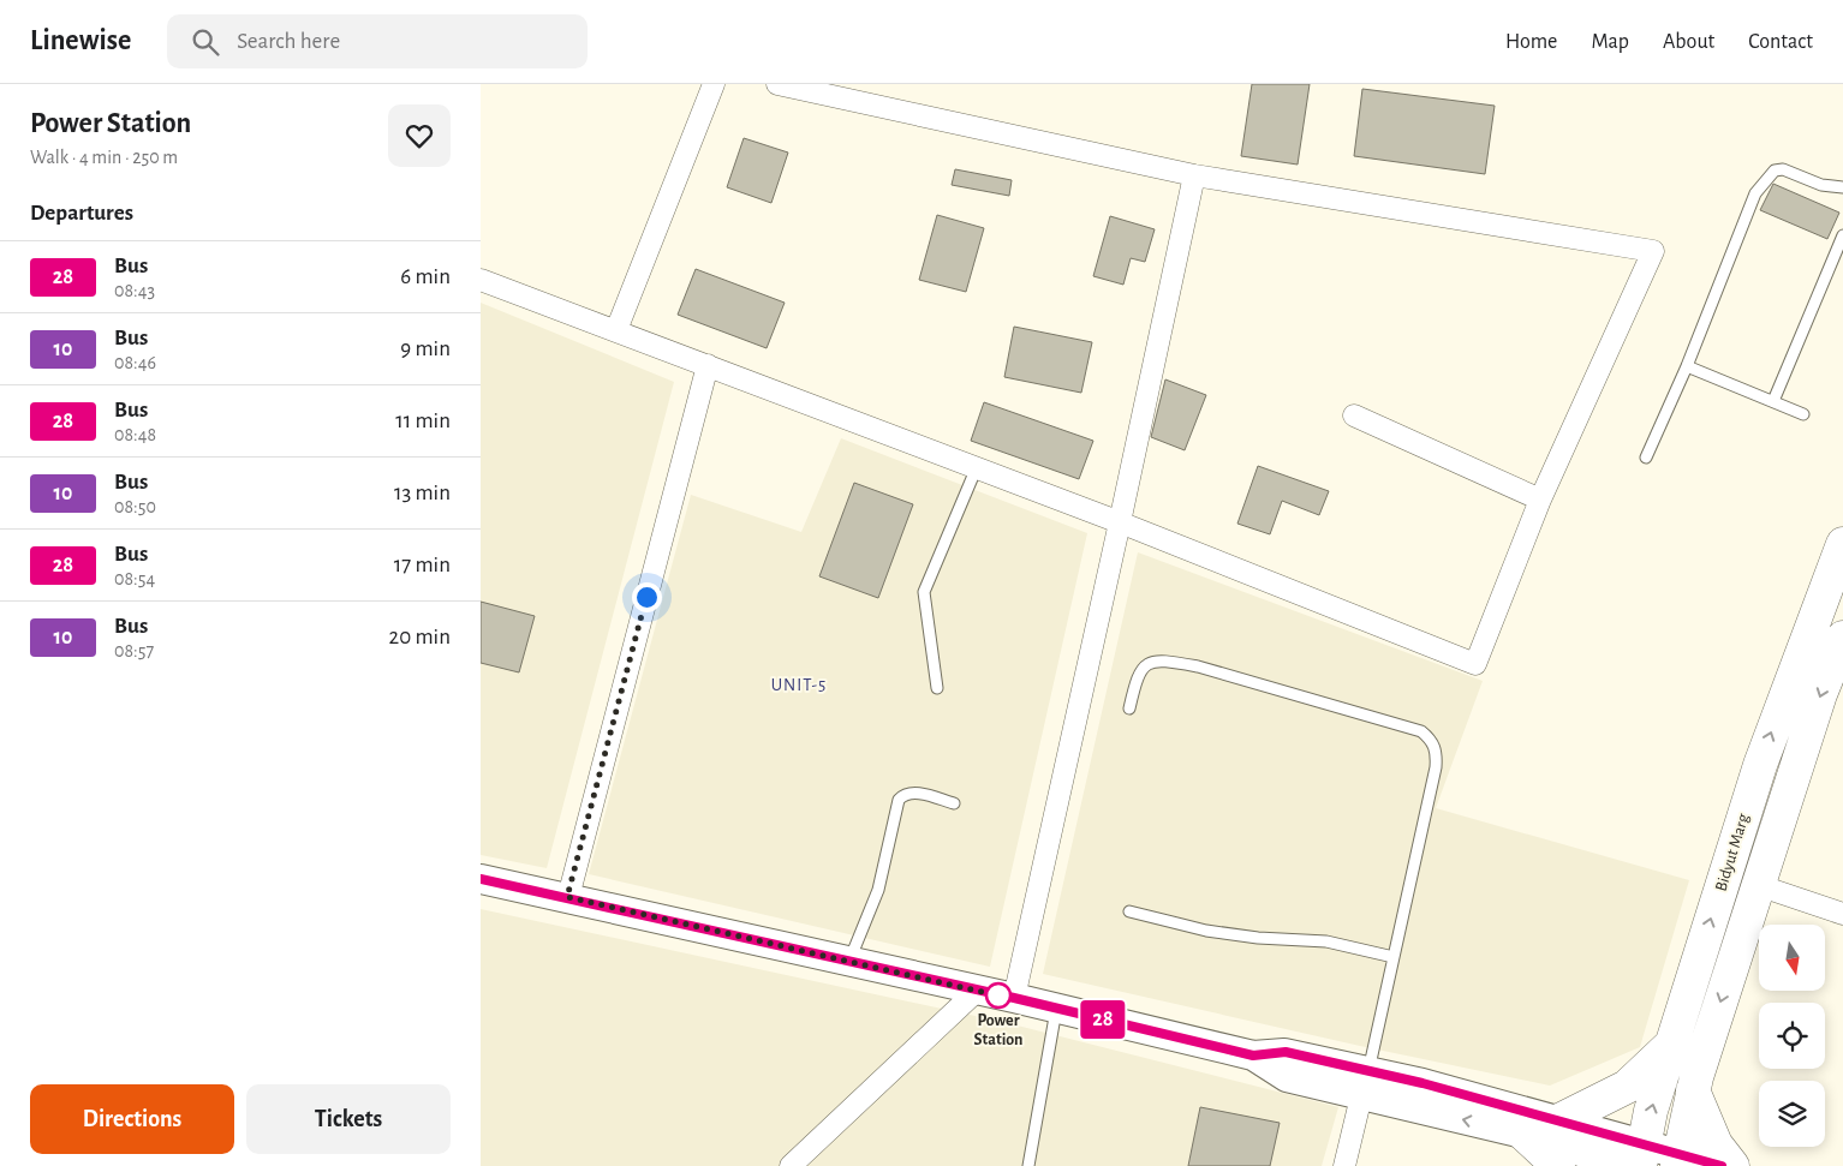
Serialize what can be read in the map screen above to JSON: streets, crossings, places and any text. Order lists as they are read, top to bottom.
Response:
{
  "streets": {
    "main road": ["Bidyut Marg"]
  },
  "districts": ["UNIT-5"],
  "places": ["Power Station"],
  "lines": ["bus line 28"],
  "north": "bottom",
  "page": {
    "header": "Linewise",
    "search": "Search here",
    "nav": [
      "Home",
      "Map",
      "About",
      "Contact"
    ],
    "heading": [
      ["Power Station", "Walk · 4 min · 250 m"],
      "Departures"
    ],
    "on_map": "28",
    "list": [
      {
        "mark": "28",
        "name": "Bus",
        "note": "08:43",
        "value": "6 min"
      },
      {
        "mark": "10",
        "name": "Bus",
        "note": "08:46",
        "value": "9 min"
      },
      {
        "mark": "28",
        "name": "Bus",
        "note": "08:48",
        "value": "11 min"
      },
      {
        "mark": "10",
        "name": "Bus",
        "note": "08:50",
        "value": "13 min"
      },
      {
        "mark": "28",
        "name": "Bus",
        "note": "08:54",
        "value": "17 min"
      },
      {
        "mark": "10",
        "name": "Bus",
        "note": "08:57",
        "value": "20 min"
      }
    ],
    "buttons": ["Directions", "Tickets"]
  }
}
